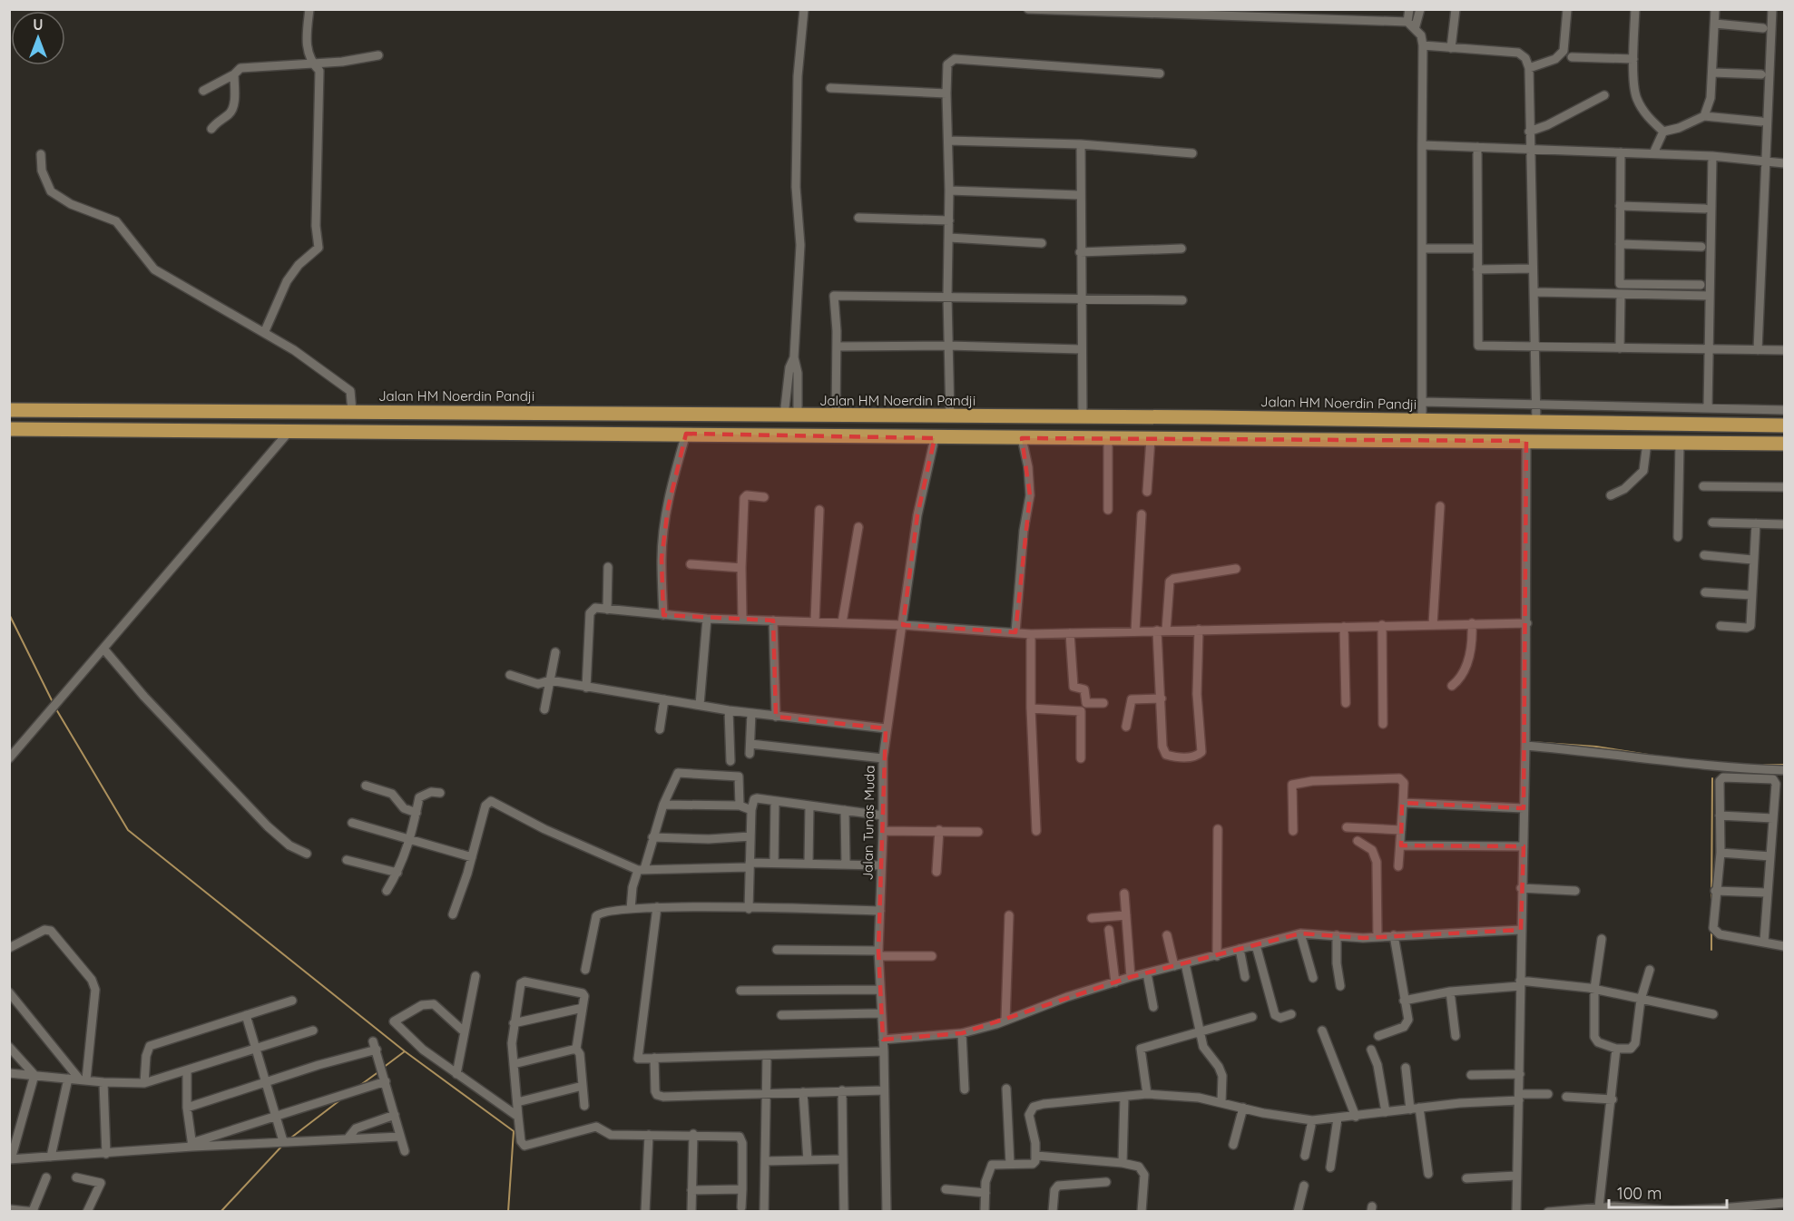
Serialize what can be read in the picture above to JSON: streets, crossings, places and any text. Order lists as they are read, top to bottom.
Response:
{
  "streets": {
    "main road": ["Jalan HM Noerdin Pandji"],
    "street": ["Jalan Tunas Muda"]
  },
  "scale_bar": "100 m",
  "north": "top"
}
